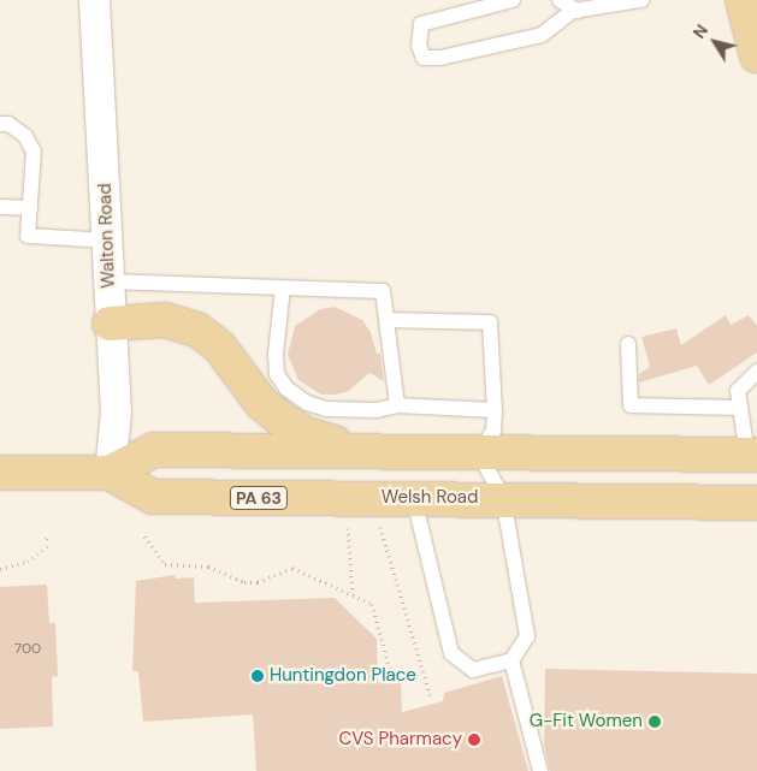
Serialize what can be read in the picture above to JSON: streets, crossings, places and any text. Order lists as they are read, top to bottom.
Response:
{
  "streets": {
    "main road": ["PA 63", "Welsh Road"],
    "street": ["Walton Road"]
  },
  "crossings": [
    ["Walton Road", "Welsh Road"]
  ],
  "places": ["Huntingdon Place", "G-Fit Women", "CVS Pharmacy"],
  "house_numbers": ["700"],
  "north": "top left"
}
